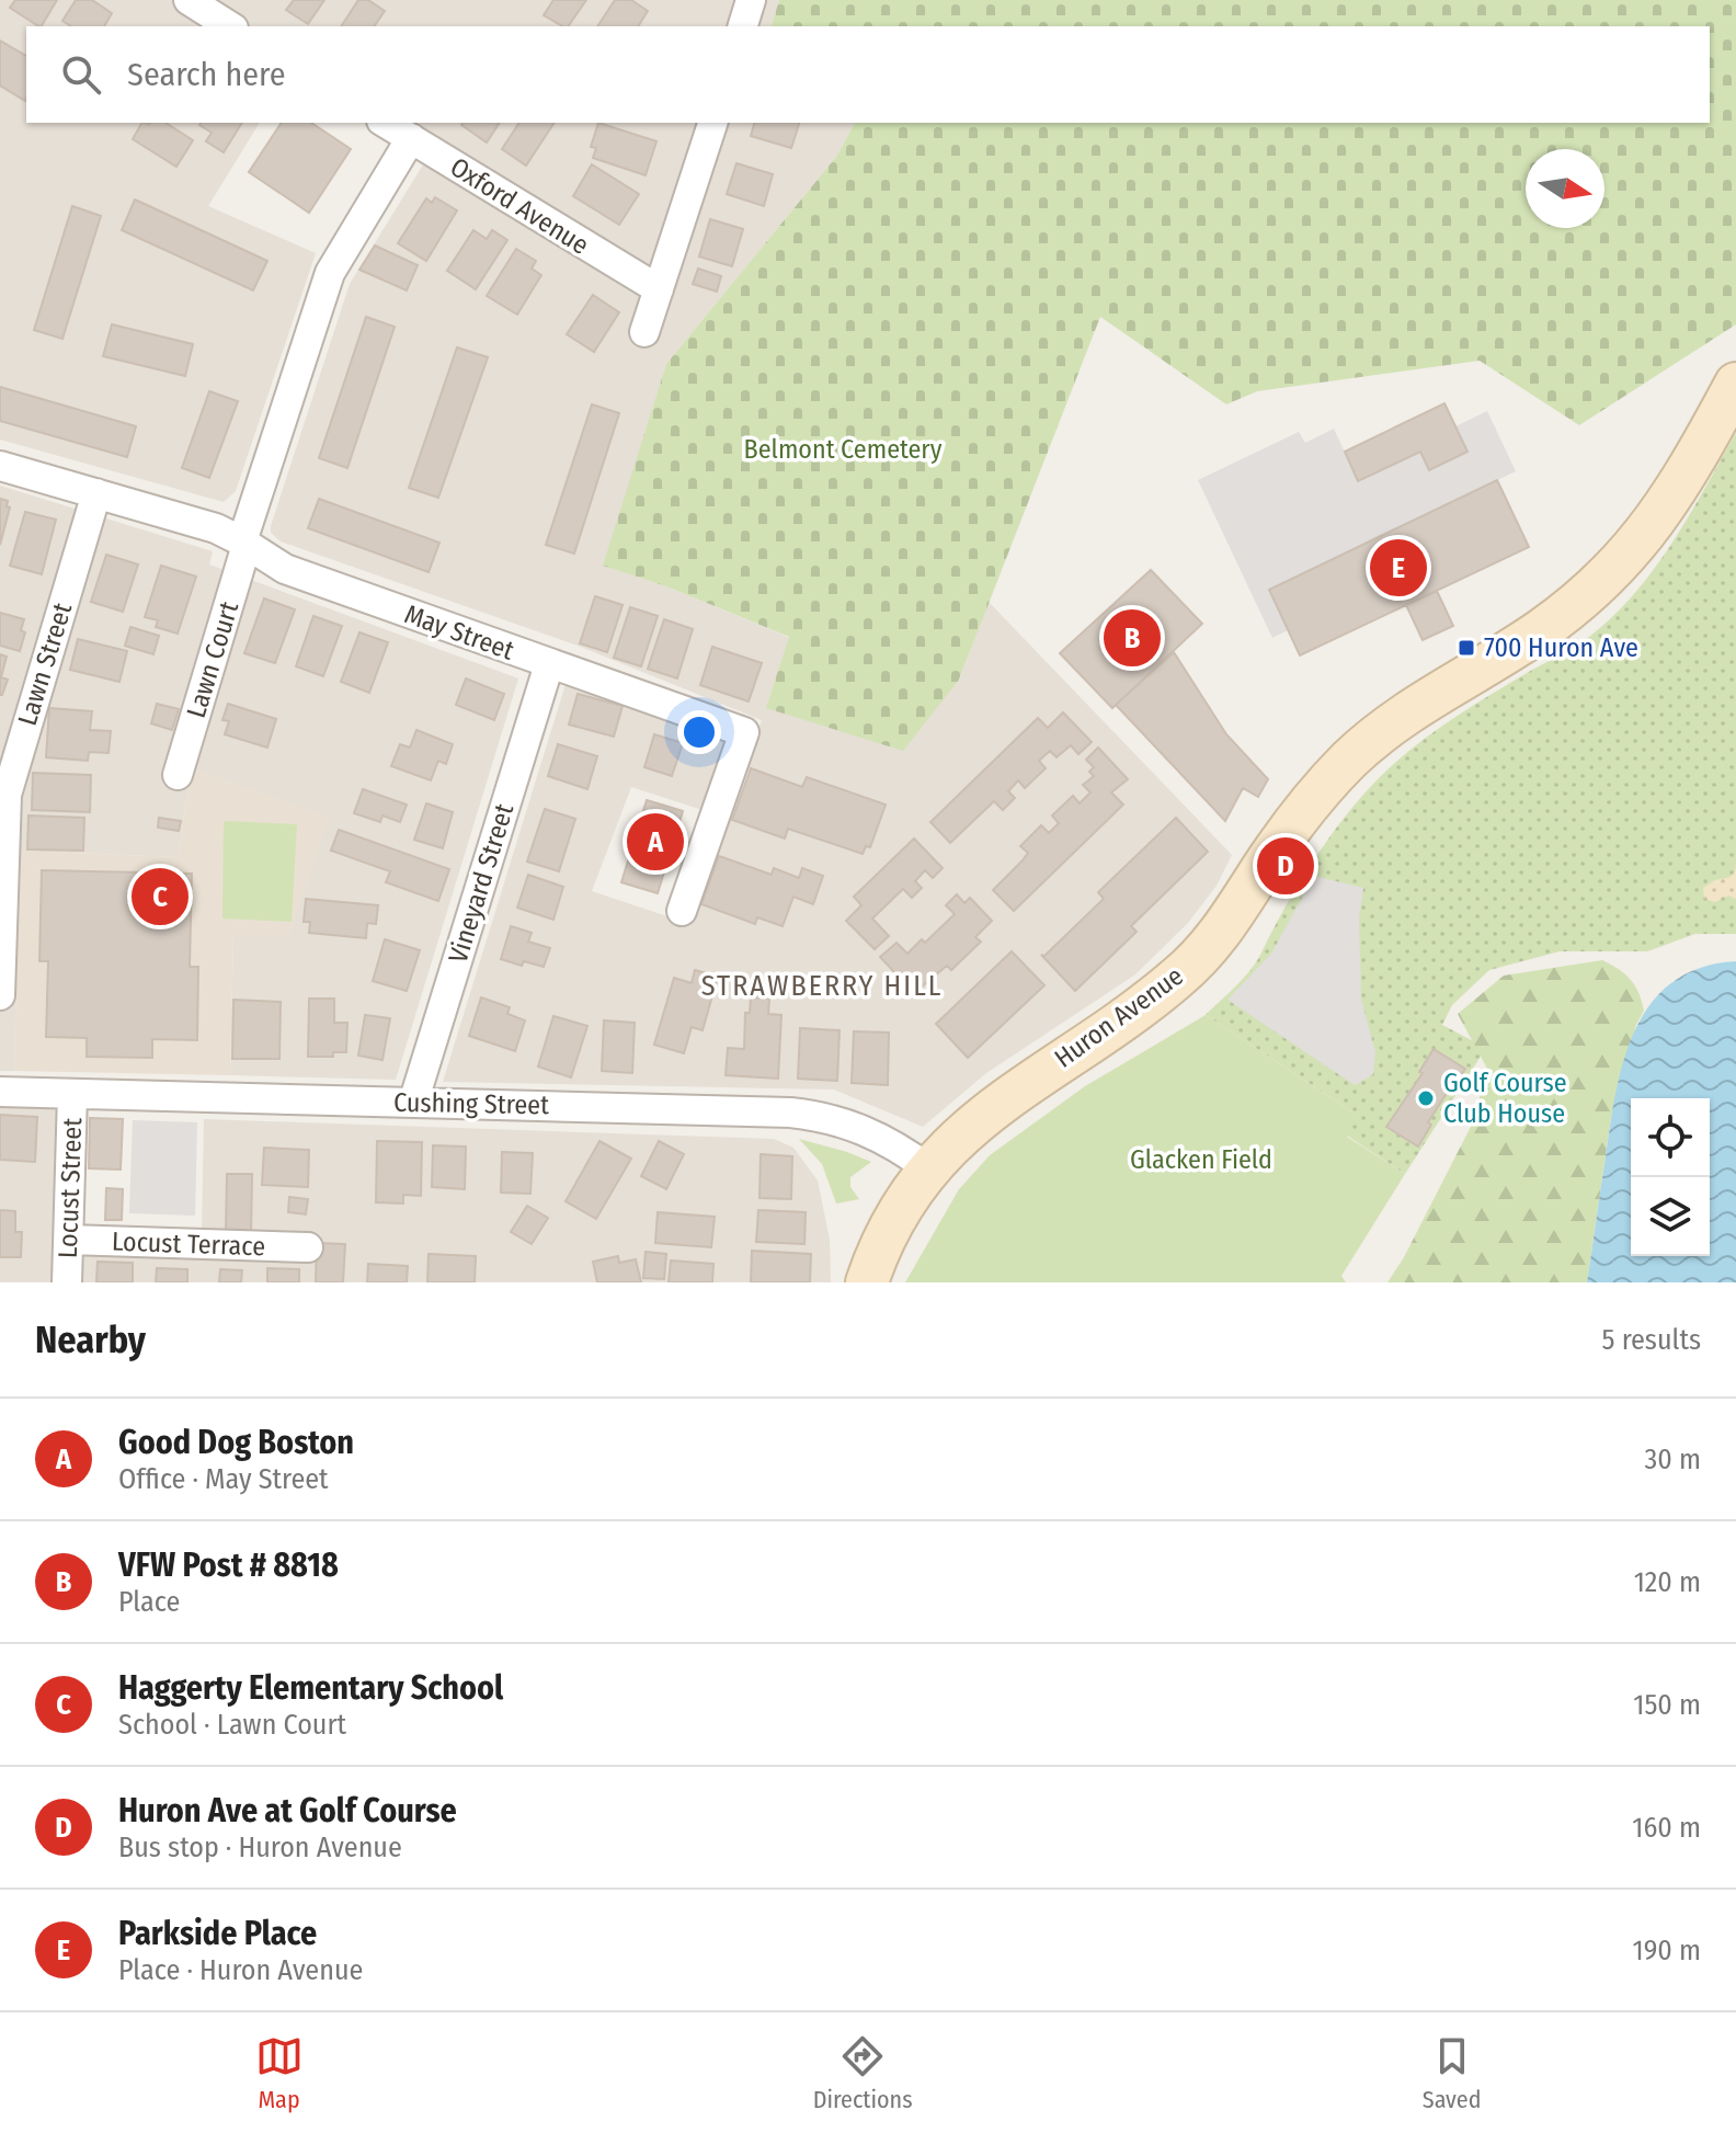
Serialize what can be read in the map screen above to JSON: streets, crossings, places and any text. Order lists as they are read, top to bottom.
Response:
{
  "streets": {
    "street": [
      "Oxford Avenue",
      "May Street",
      "Lawn Court",
      "Lawn Street",
      "Vineyard Street",
      "Huron Avenue",
      "Cushing Street",
      "Locust Street",
      "Locust Terrace"
    ]
  },
  "crossings": [
    ["May Street", "Lawn Court"],
    ["May Street", "Lawn Street"],
    ["May Street", "Vineyard Street"],
    ["Vineyard Street", "Cushing Street"],
    ["Huron Avenue", "Cushing Street"],
    ["Cushing Street", "Locust Street"],
    ["Locust Street", "Locust Terrace"]
  ],
  "districts": ["STRAWBERRY HILL"],
  "parks": ["Belmont Cemetery", "Glacken Field"],
  "places": {
    "transit": ["700 Huron Ave"],
    "other": ["Golf Course Club House"]
  },
  "north": "right",
  "page": {
    "search": "Search here",
    "pins": [
      "E",
      "B",
      "A",
      "D",
      "C"
    ],
    "heading": ["Nearby", "5 results"],
    "list": [
      {
        "mark": "A",
        "name": "Good Dog Boston",
        "note": "Office · May Street",
        "value": "30 m"
      },
      {
        "mark": "B",
        "name": "VFW Post # 8818",
        "note": "Place",
        "value": "120 m"
      },
      {
        "mark": "C",
        "name": "Haggerty Elementary School",
        "note": "School · Lawn Court",
        "value": "150 m"
      },
      {
        "mark": "D",
        "name": "Huron Ave at Golf Course",
        "note": "Bus stop · Huron Avenue",
        "value": "160 m"
      },
      {
        "mark": "E",
        "name": "Parkside Place",
        "note": "Place · Huron Avenue",
        "value": "190 m"
      }
    ],
    "nav": ["Map", "Directions", "Saved"]
  }
}
